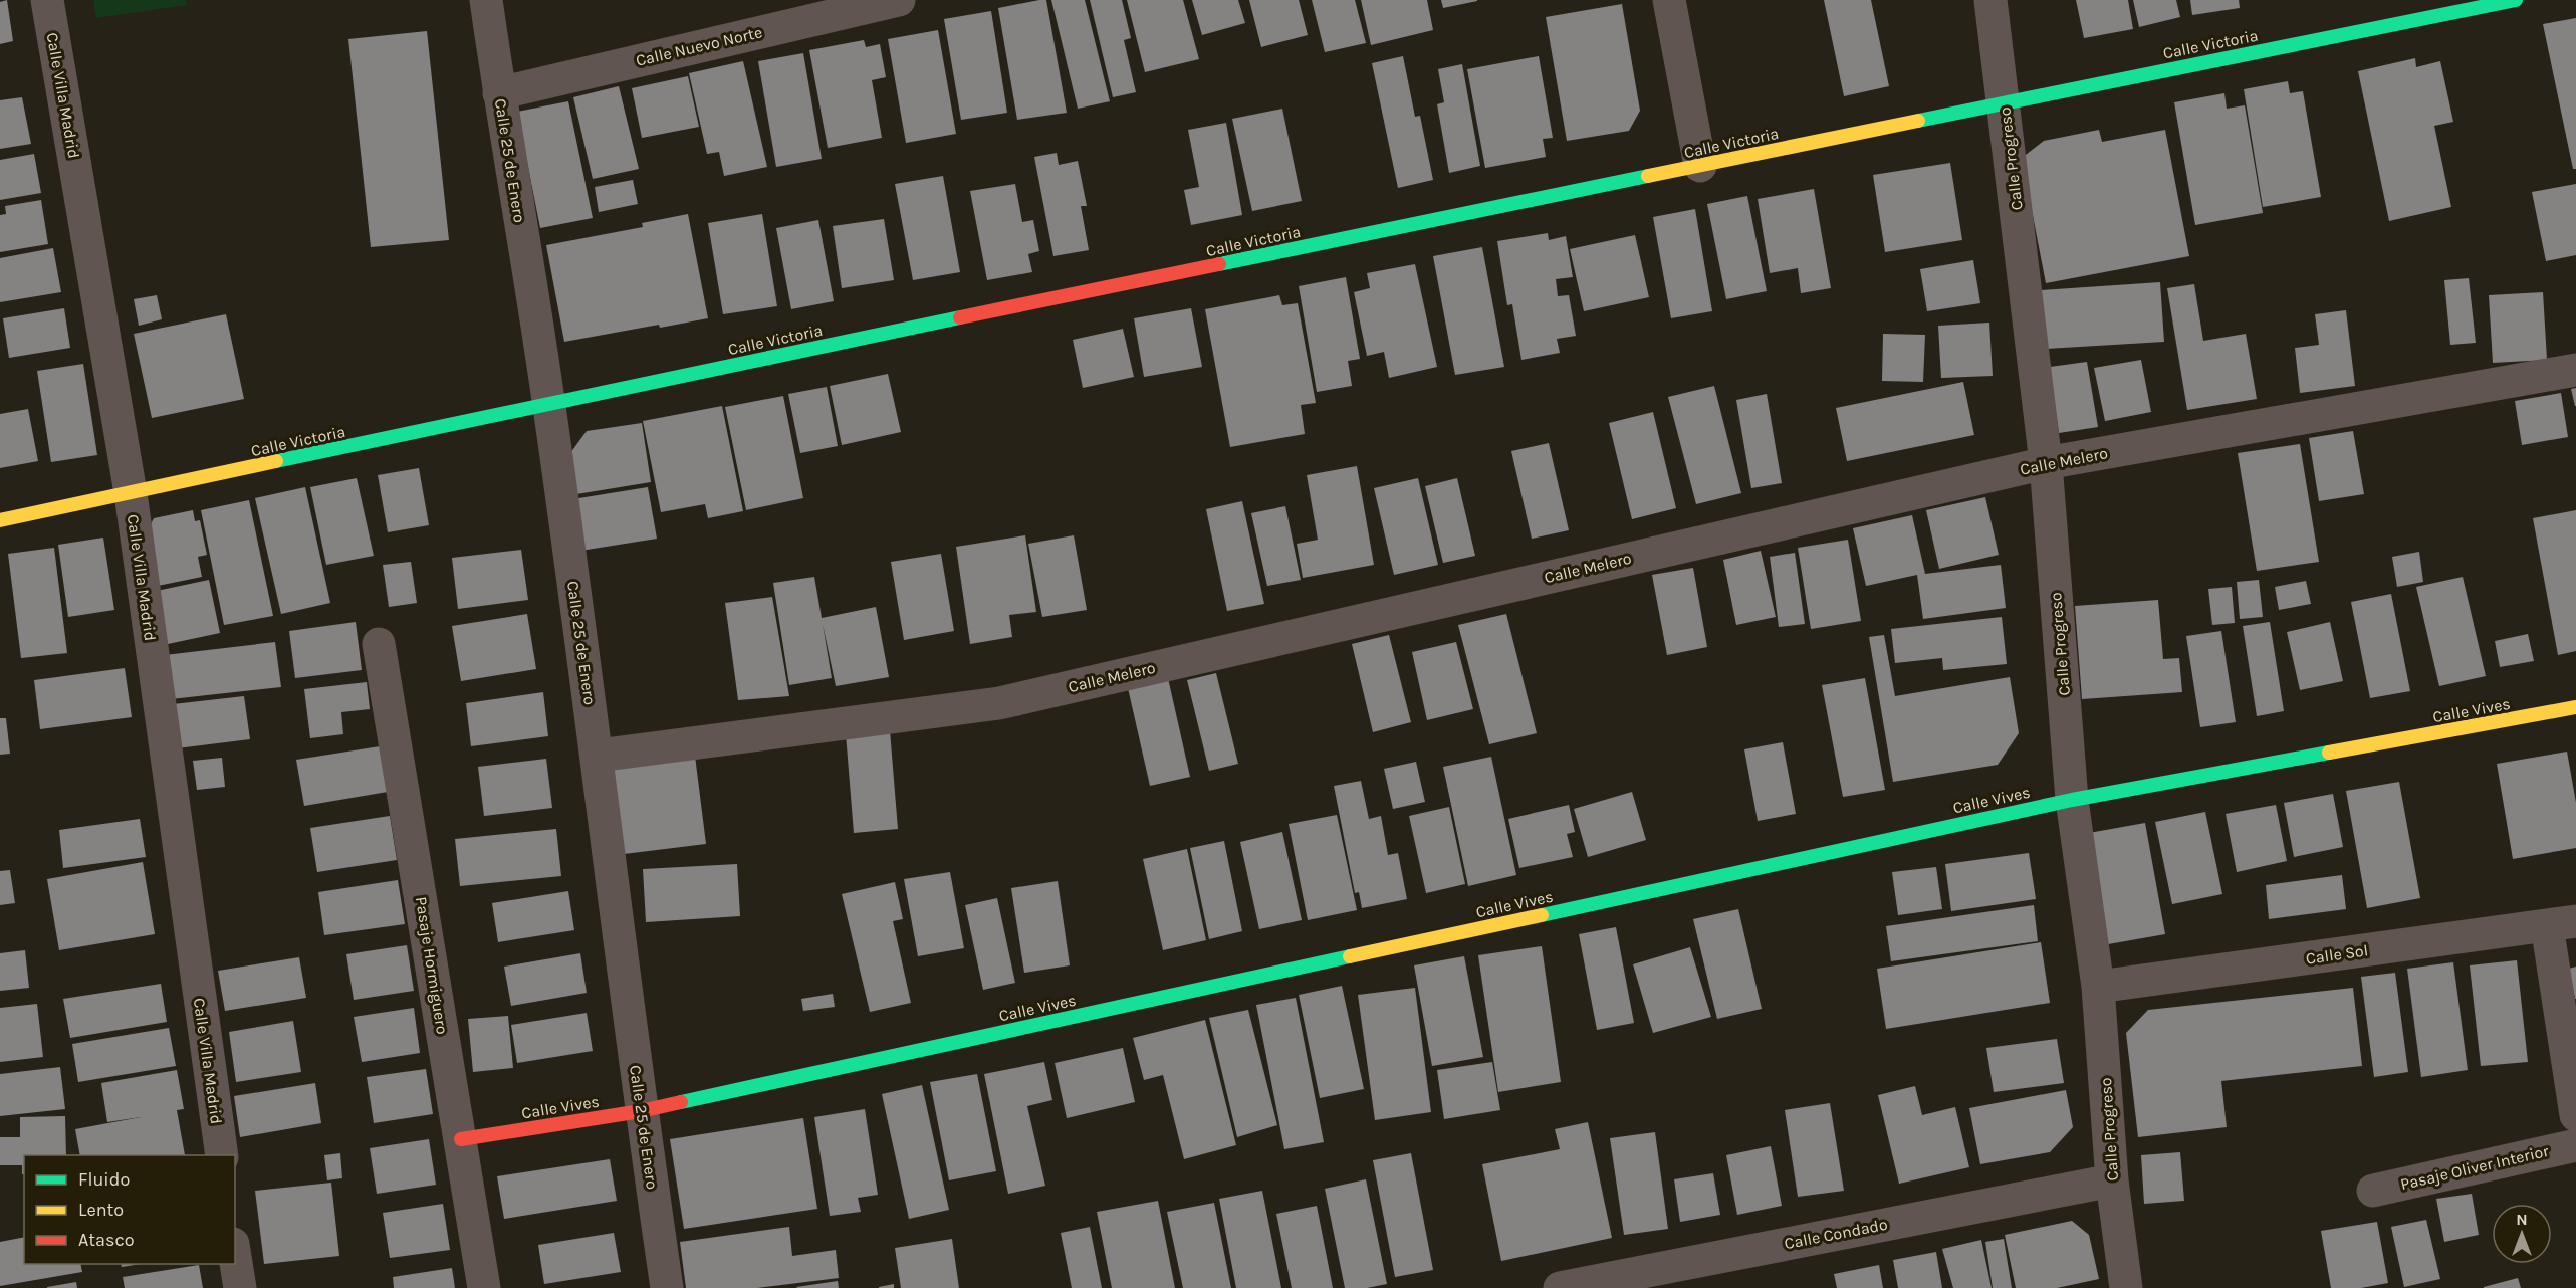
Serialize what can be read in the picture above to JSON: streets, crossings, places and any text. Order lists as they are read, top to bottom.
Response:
{
  "streets": {
    "street": [
      "Calle Victoria",
      "Calle Nuevo Norte",
      "Calle Villa Madrid",
      "Calle Progreso",
      "Calle 25 de Enero",
      "Calle Melero",
      "Calle Vives",
      "Calle Sol",
      "Pasaje Hormiguero",
      "Pasaje Oliver Interior",
      "Calle Condado"
    ]
  },
  "crossings": [
    ["Calle Victoria", "Calle Villa Madrid"],
    ["Calle Victoria", "Calle Progreso"],
    ["Calle Victoria", "Calle 25 de Enero"],
    ["Calle Nuevo Norte", "Calle 25 de Enero"],
    ["Calle Progreso", "Calle Melero"],
    ["Calle Progreso", "Calle Vives"],
    ["Calle Progreso", "Calle Sol"],
    ["Calle Progreso", "Calle Condado"],
    ["Calle 25 de Enero", "Calle Melero"],
    ["Calle 25 de Enero", "Calle Vives"],
    ["Calle Vives", "Pasaje Hormiguero"]
  ],
  "legend": ["Fluido", "Lento", "Atasco"],
  "north": "top"
}
